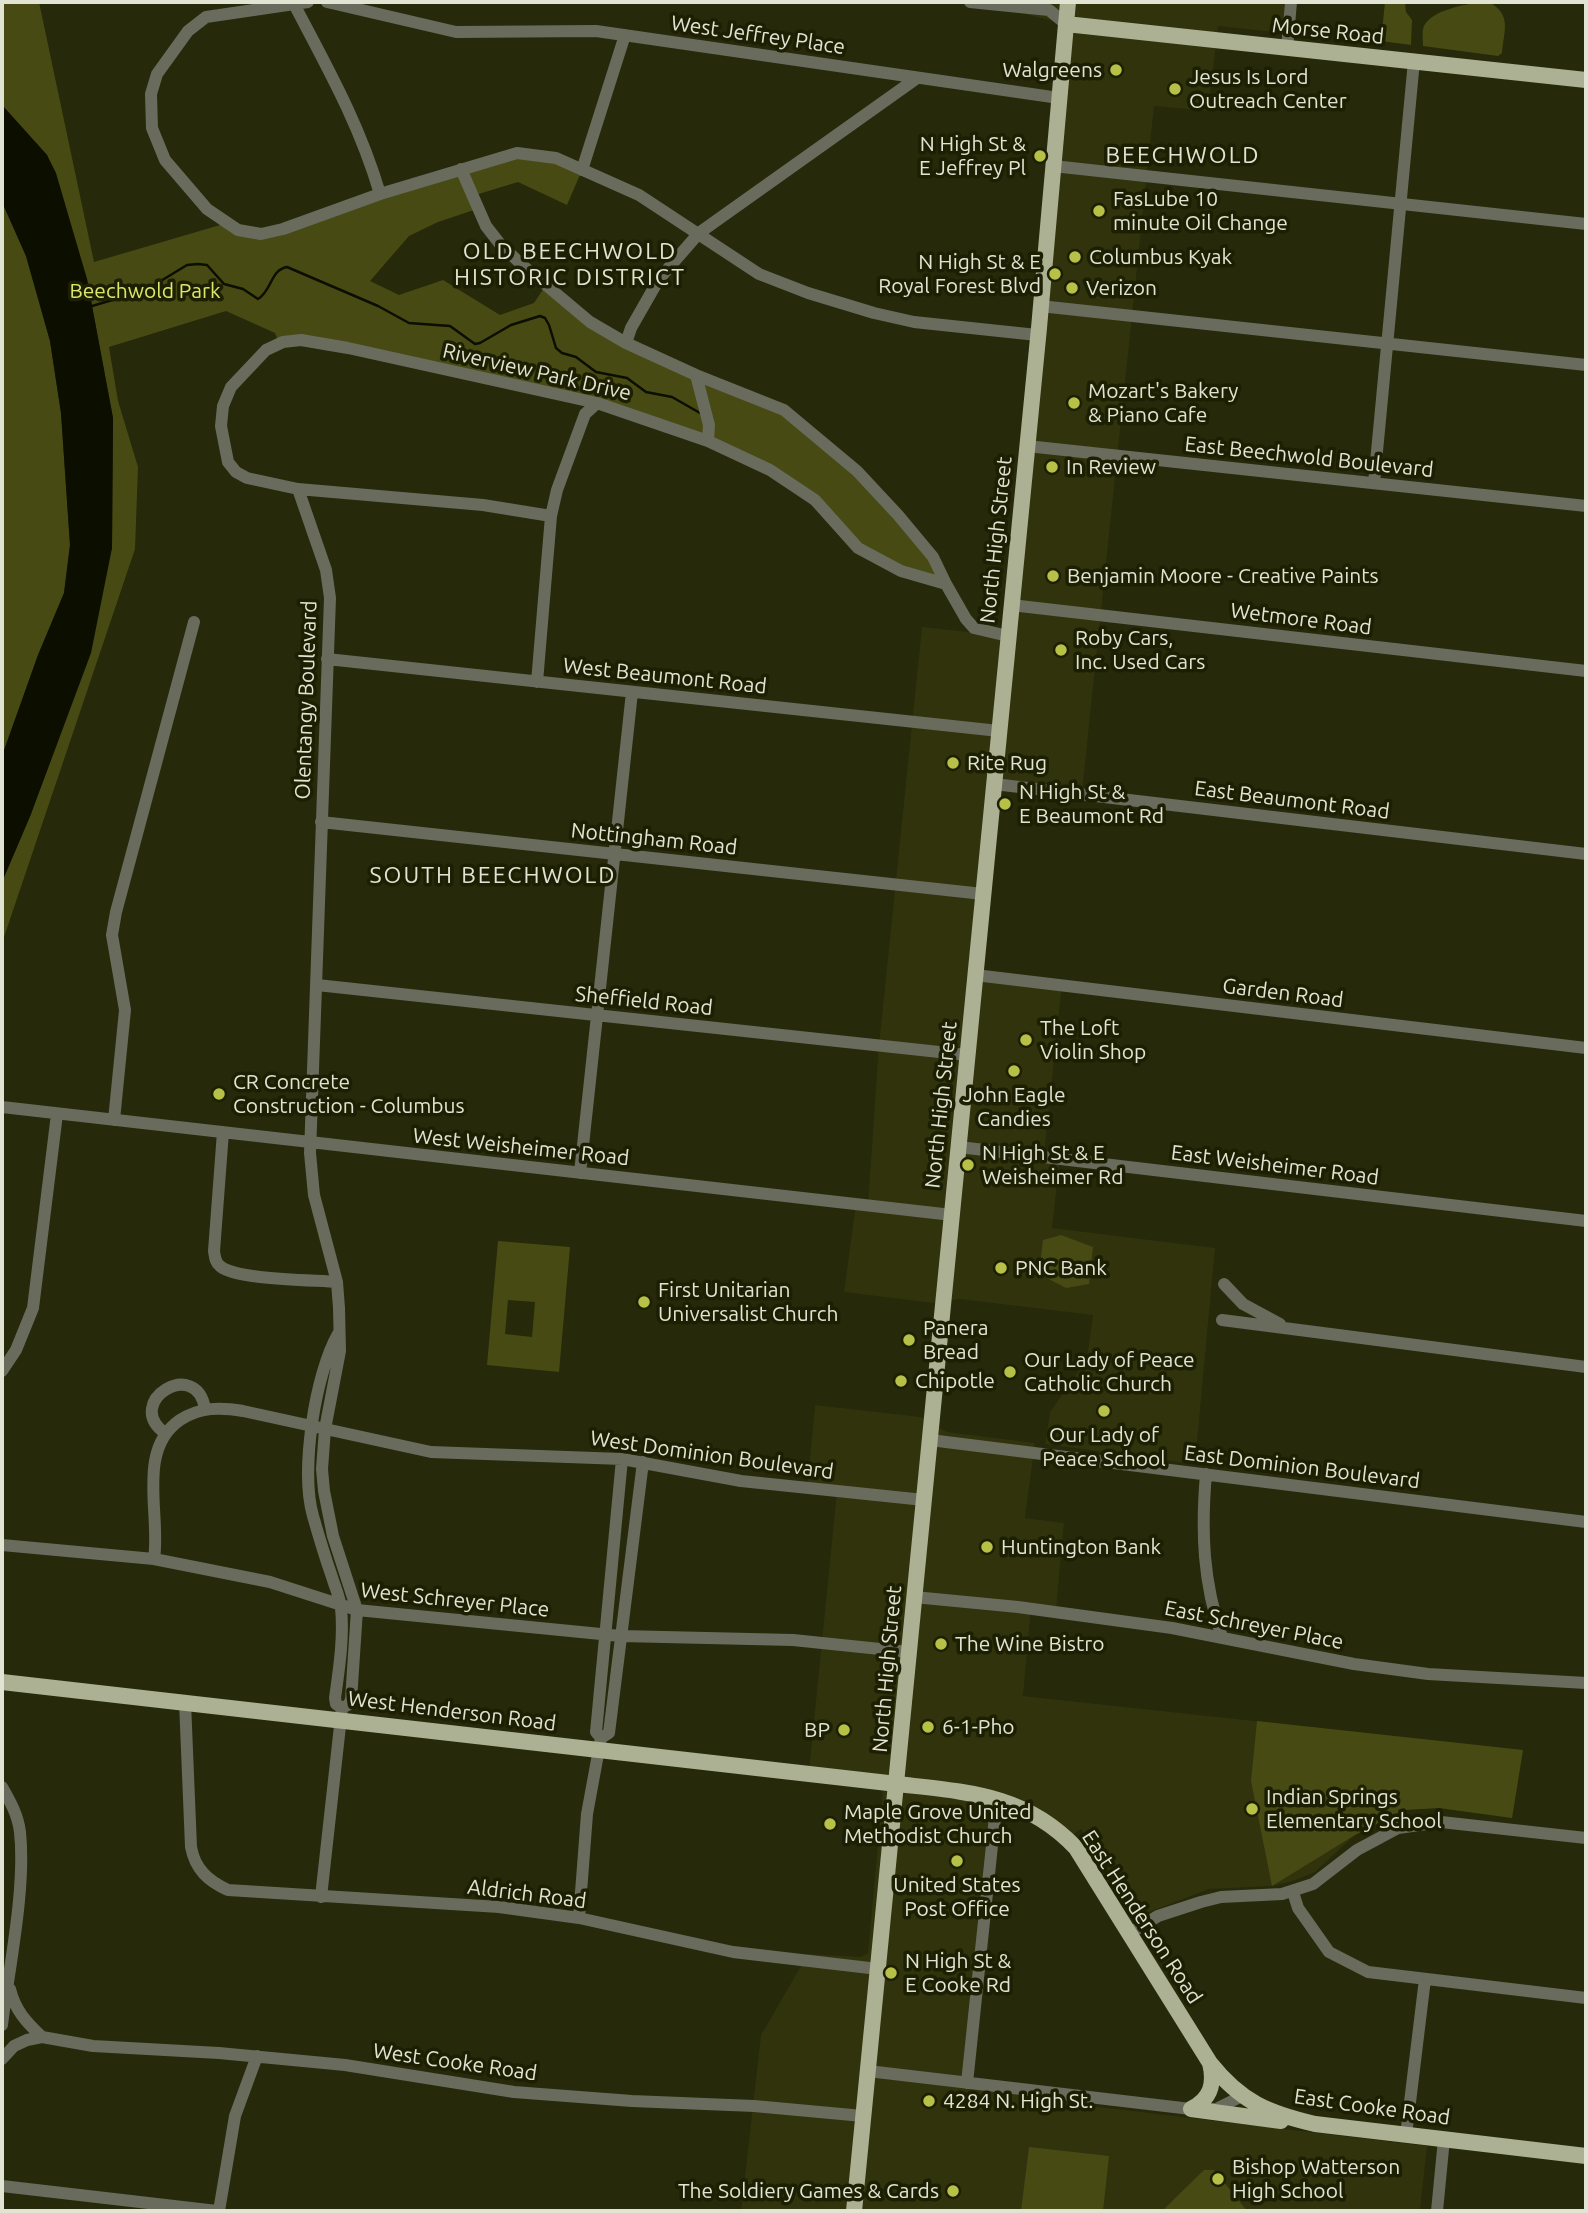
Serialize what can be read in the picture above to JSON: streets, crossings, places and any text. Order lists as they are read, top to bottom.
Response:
{
  "streets": {
    "main road": [
      "Morse Road",
      "North High Street",
      "West Henderson Road",
      "East Henderson Road",
      "East Cooke Road"
    ],
    "street": [
      "West Jeffrey Place",
      "Riverview Park Drive",
      "East Beechwold Boulevard",
      "Wetmore Road",
      "West Beaumont Road",
      "Olentangy Boulevard",
      "East Beaumont Road",
      "Nottingham Road",
      "Garden Road",
      "Sheffield Road",
      "West Weisheimer Road",
      "East Weisheimer Road",
      "West Dominion Boulevard",
      "East Dominion Boulevard",
      "West Schreyer Place",
      "East Schreyer Place",
      "Aldrich Road",
      "West Cooke Road"
    ]
  },
  "crossings": [
    ["Morse Road", "North High Street"],
    ["West Jeffrey Place", "North High Street"],
    ["Riverview Park Drive", "Olentangy Boulevard"],
    ["East Beechwold Boulevard", "North High Street"],
    ["North High Street", "Wetmore Road"],
    ["North High Street", "West Beaumont Road"],
    ["North High Street", "East Beaumont Road"],
    ["North High Street", "Nottingham Road"],
    ["North High Street", "Garden Road"],
    ["North High Street", "Sheffield Road"],
    ["North High Street", "West Weisheimer Road"],
    ["North High Street", "East Weisheimer Road"],
    ["North High Street", "West Dominion Boulevard"],
    ["North High Street", "East Dominion Boulevard"],
    ["North High Street", "West Schreyer Place"],
    ["North High Street", "East Schreyer Place"],
    ["North High Street", "West Henderson Road"],
    ["North High Street", "Aldrich Road"],
    ["North High Street", "East Henderson Road"],
    ["North High Street", "West Cooke Road"],
    ["West Beaumont Road", "Olentangy Boulevard"],
    ["Olentangy Boulevard", "Nottingham Road"],
    ["Olentangy Boulevard", "Sheffield Road"],
    ["Olentangy Boulevard", "West Weisheimer Road"],
    ["Olentangy Boulevard", "West Dominion Boulevard"],
    ["West Henderson Road", "Aldrich Road"],
    ["West Henderson Road", "East Henderson Road"],
    ["East Henderson Road", "East Cooke Road"]
  ],
  "districts": ["BEECHWOLD", "OLD BEECHWOLD HISTORIC DISTRICT", "SOUTH BEECHWOLD"],
  "parks": ["Beechwold Park"],
  "places": [
    "Walgreens",
    "Jesus Is Lord Outreach Center",
    "N High St & E Jeffrey Pl",
    "FasLube 10 minute Oil Change",
    "Columbus Kyak",
    "N High St & E Royal Forest Blvd",
    "Verizon",
    "Mozart's Bakery & Piano Cafe",
    "In Review",
    "Benjamin Moore - Creative Paints",
    "Roby Cars, Inc. Used Cars",
    "Rite Rug",
    "N High St & E Beaumont Rd",
    "The Loft Violin Shop",
    "John Eagle Candies",
    "CR Concrete Construction - Columbus",
    "N High St & E Weisheimer Rd",
    "PNC Bank",
    "First Unitarian Universalist Church",
    "Panera Bread",
    "Our Lady of Peace Catholic Church",
    "Chipotle",
    "Our Lady of Peace School",
    "Huntington Bank",
    "The Wine Bistro",
    "6-1-Pho",
    "BP",
    "Indian Springs Elementary School",
    "Maple Grove United Methodist Church",
    "United States Post Office",
    "N High St & E Cooke Rd",
    "4284 N. High St.",
    "Bishop Watterson High School",
    "The Soldiery Games & Cards"
  ]
}
